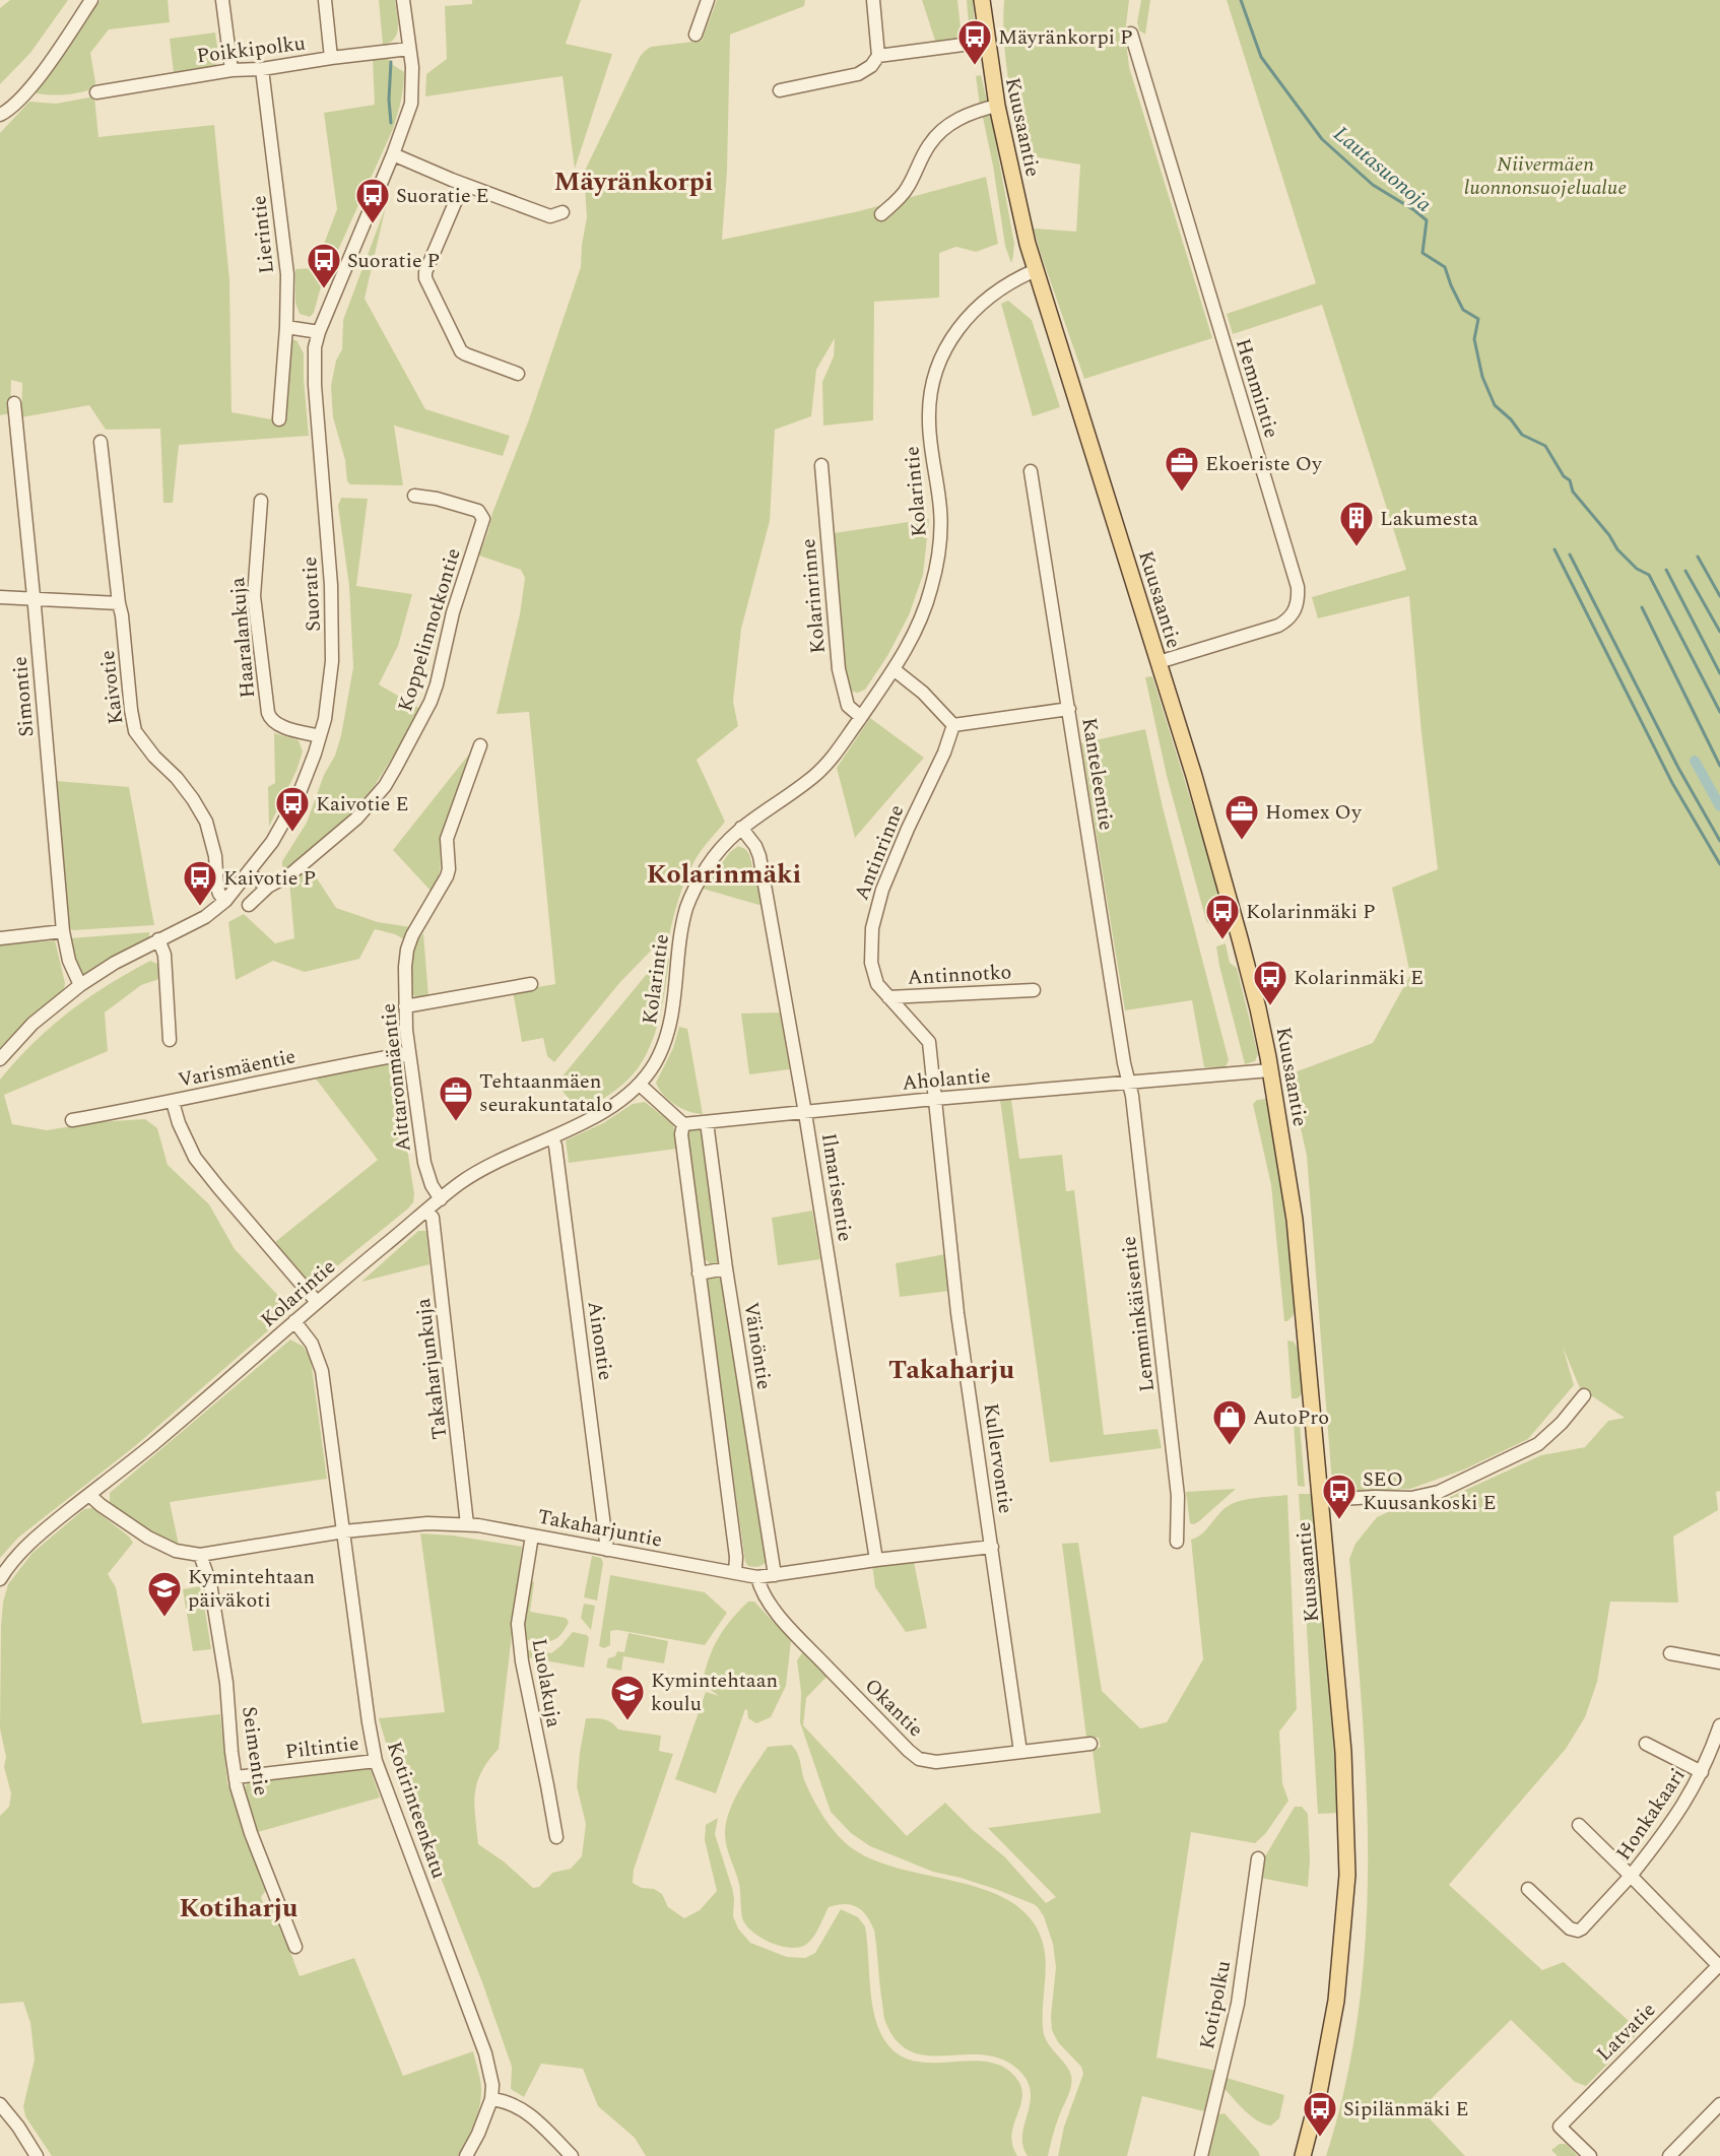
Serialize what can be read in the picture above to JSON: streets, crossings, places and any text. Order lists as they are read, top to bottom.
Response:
{
  "streets": {
    "main road": ["Kuusaantie"],
    "street": [
      "Poikkipolku",
      "Lierintie",
      "Hemmintie",
      "Kolarintie",
      "Suoratie",
      "Kolarinrinne",
      "Koppelinnotkontie",
      "Haaralankuja",
      "Kaivotie",
      "Simontie",
      "Kanteleentie",
      "Antinrinne",
      "Antinnotko",
      "Varismäentie",
      "Aittaronmäentie",
      "Aholantie",
      "Ilmarisentie",
      "Lemminkäisentie",
      "Ainontie",
      "Väinöntie",
      "Takaharjunkuja",
      "Kullervontie",
      "Takaharjuntie",
      "Luolakuja",
      "Okantie",
      "Piltintie",
      "Seimentie",
      "Kotirinteenkatu",
      "Honkakaari",
      "Kotipolku",
      "Latvatie"
    ]
  },
  "crossings": [
    ["Poikkipolku", "Lierintie"],
    ["Poikkipolku", "Suoratie"],
    ["Kuusaantie", "Hemmintie"],
    ["Kuusaantie", "Kolarintie"],
    ["Kuusaantie", "Aholantie"],
    ["Kolarintie", "Kolarinrinne"],
    ["Kolarintie", "Aittaronmäentie"],
    ["Kolarintie", "Ilmarisentie"],
    ["Kolarintie", "Ainontie"],
    ["Kolarintie", "Takaharjunkuja"],
    ["Kolarintie", "Kotirinteenkatu"],
    ["Suoratie", "Haaralankuja"],
    ["Suoratie", "Kaivotie"],
    ["Suoratie", "Simontie"],
    ["Kanteleentie", "Aholantie"],
    ["Kanteleentie", "Lemminkäisentie"],
    ["Antinrinne", "Antinnotko"],
    ["Antinrinne", "Aholantie"],
    ["Antinrinne", "Kullervontie"],
    ["Varismäentie", "Aittaronmäentie"],
    ["Aholantie", "Ilmarisentie"],
    ["Aholantie", "Lemminkäisentie"],
    ["Aholantie", "Väinöntie"],
    ["Aholantie", "Kullervontie"],
    ["Ilmarisentie", "Takaharjuntie"],
    ["Ainontie", "Takaharjuntie"],
    ["Väinöntie", "Takaharjuntie"],
    ["Takaharjunkuja", "Takaharjuntie"],
    ["Kullervontie", "Takaharjuntie"],
    ["Kullervontie", "Okantie"],
    ["Takaharjuntie", "Luolakuja"],
    ["Takaharjuntie", "Okantie"],
    ["Takaharjuntie", "Seimentie"],
    ["Takaharjuntie", "Kotirinteenkatu"],
    ["Piltintie", "Seimentie"],
    ["Piltintie", "Kotirinteenkatu"],
    ["Honkakaari", "Latvatie"]
  ],
  "districts": [
    "Mäyränkorpi",
    "Kolarinmäki",
    "Takaharju",
    "Kotiharju"
  ],
  "water": ["Lautasuonoja"],
  "parks": ["Niivermäen luonnonsuojelualue"],
  "places": {
    "bus stop": [
      "Mäyränkorpi P",
      "Suoratie E",
      "Suoratie P",
      "Kaivotie E",
      "Kaivotie P",
      "Kolarinmäki P",
      "Kolarinmäki E",
      "SEO Kuusankoski E",
      "Sipilänmäki E"
    ],
    "office": ["Ekoeriste Oy", "Homex Oy", "Tehtaanmäen seurakuntatalo"],
    "building": ["Lakumesta"],
    "shop": ["AutoPro"],
    "school or university": ["Kymintehtaan päiväkoti", "Kymintehtaan koulu"]
  }
}
